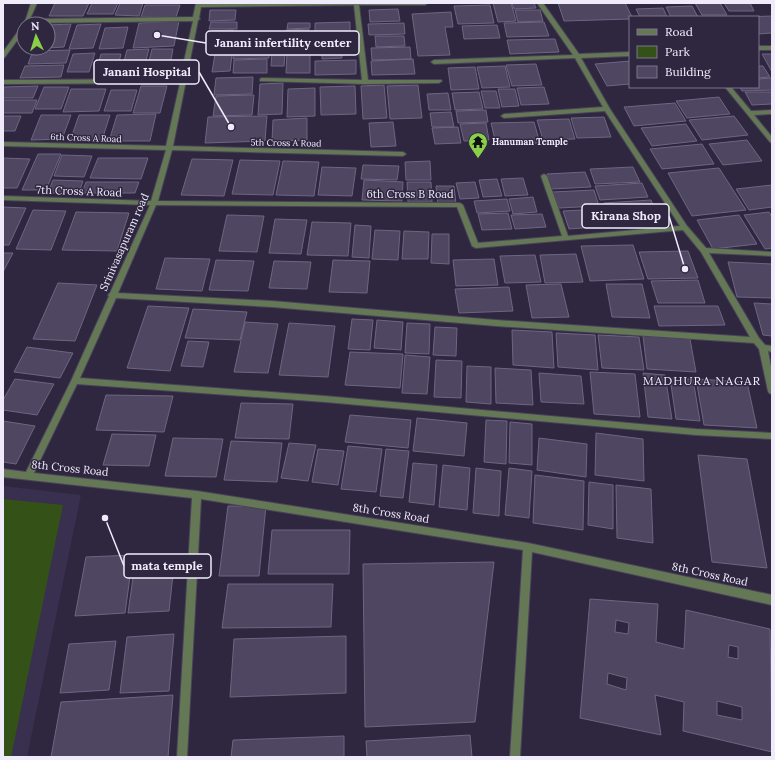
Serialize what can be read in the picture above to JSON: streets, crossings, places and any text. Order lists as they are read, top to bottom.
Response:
{
  "streets": {
    "street": [
      "6th Cross A Road",
      "5th Cross A Road",
      "7th Cross A Road",
      "6th Cross B Road",
      "Srinivasapuram road",
      "8th Cross Road"
    ]
  },
  "crossings": [
    ["6th Cross A Road", "5th Cross A Road"],
    ["6th Cross A Road", "Srinivasapuram road"],
    ["5th Cross A Road", "Srinivasapuram road"],
    ["7th Cross A Road", "6th Cross B Road"],
    ["7th Cross A Road", "Srinivasapuram road"],
    ["6th Cross B Road", "Srinivasapuram road"],
    ["Srinivasapuram road", "8th Cross Road"]
  ],
  "districts": ["MADHURA NAGAR"],
  "places": {
    "other": [
      "Janani infertility center",
      "Janani Hospital",
      "Kirana Shop",
      "mata temple"
    ],
    "temple": ["Hanuman Temple"]
  },
  "legend": ["Road", "Park", "Building"],
  "north": "top"
}
